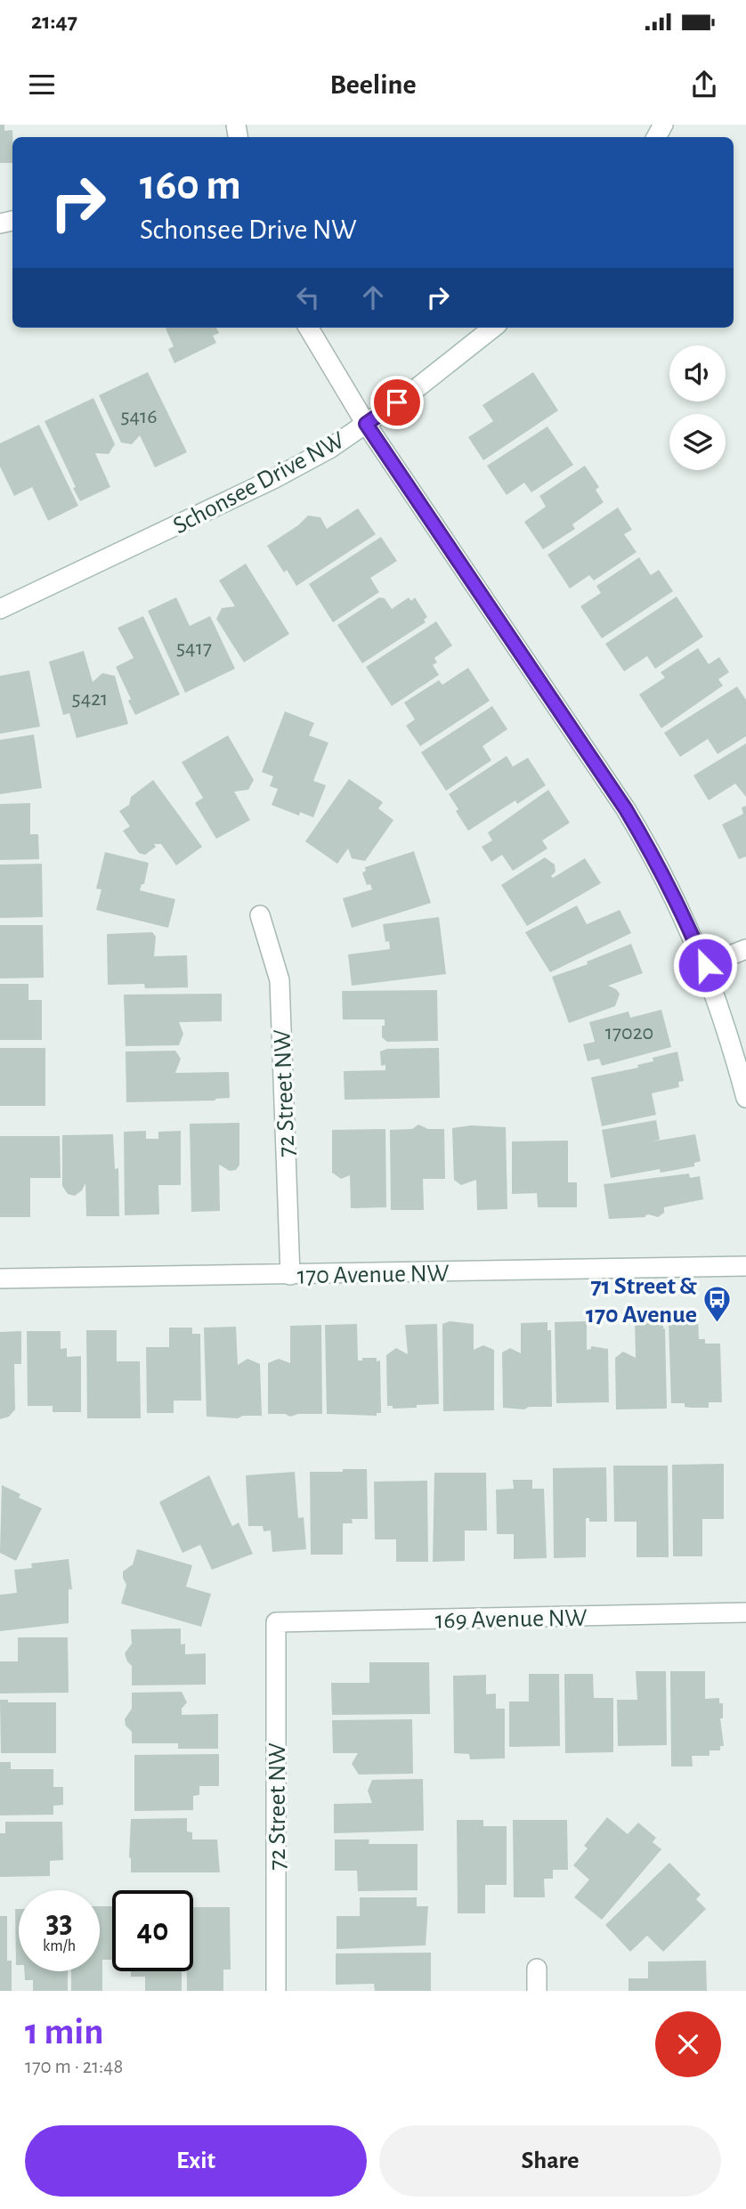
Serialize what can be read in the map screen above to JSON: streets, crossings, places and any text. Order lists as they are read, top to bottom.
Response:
{
  "streets": {
    "street": [
      "Schonsee Drive NW",
      "72 Street NW",
      "170 Avenue NW",
      "169 Avenue NW"
    ]
  },
  "crossings": [
    ["72 Street NW", "170 Avenue NW"],
    ["72 Street NW", "169 Avenue NW"]
  ],
  "places": {
    "bus stop": ["71 Street & 170 Avenue"]
  },
  "house_numbers": [
    "5416",
    "5417",
    "5421",
    "17020"
  ],
  "page": {
    "status": "21:47",
    "header": "Beeline",
    "turn": ["160 m", "Schonsee Drive NW"],
    "speed": "33 km/h",
    "limit": "40",
    "heading": ["1 min", "170 m · 21:48"],
    "buttons": ["Exit", "Share"]
  }
}
